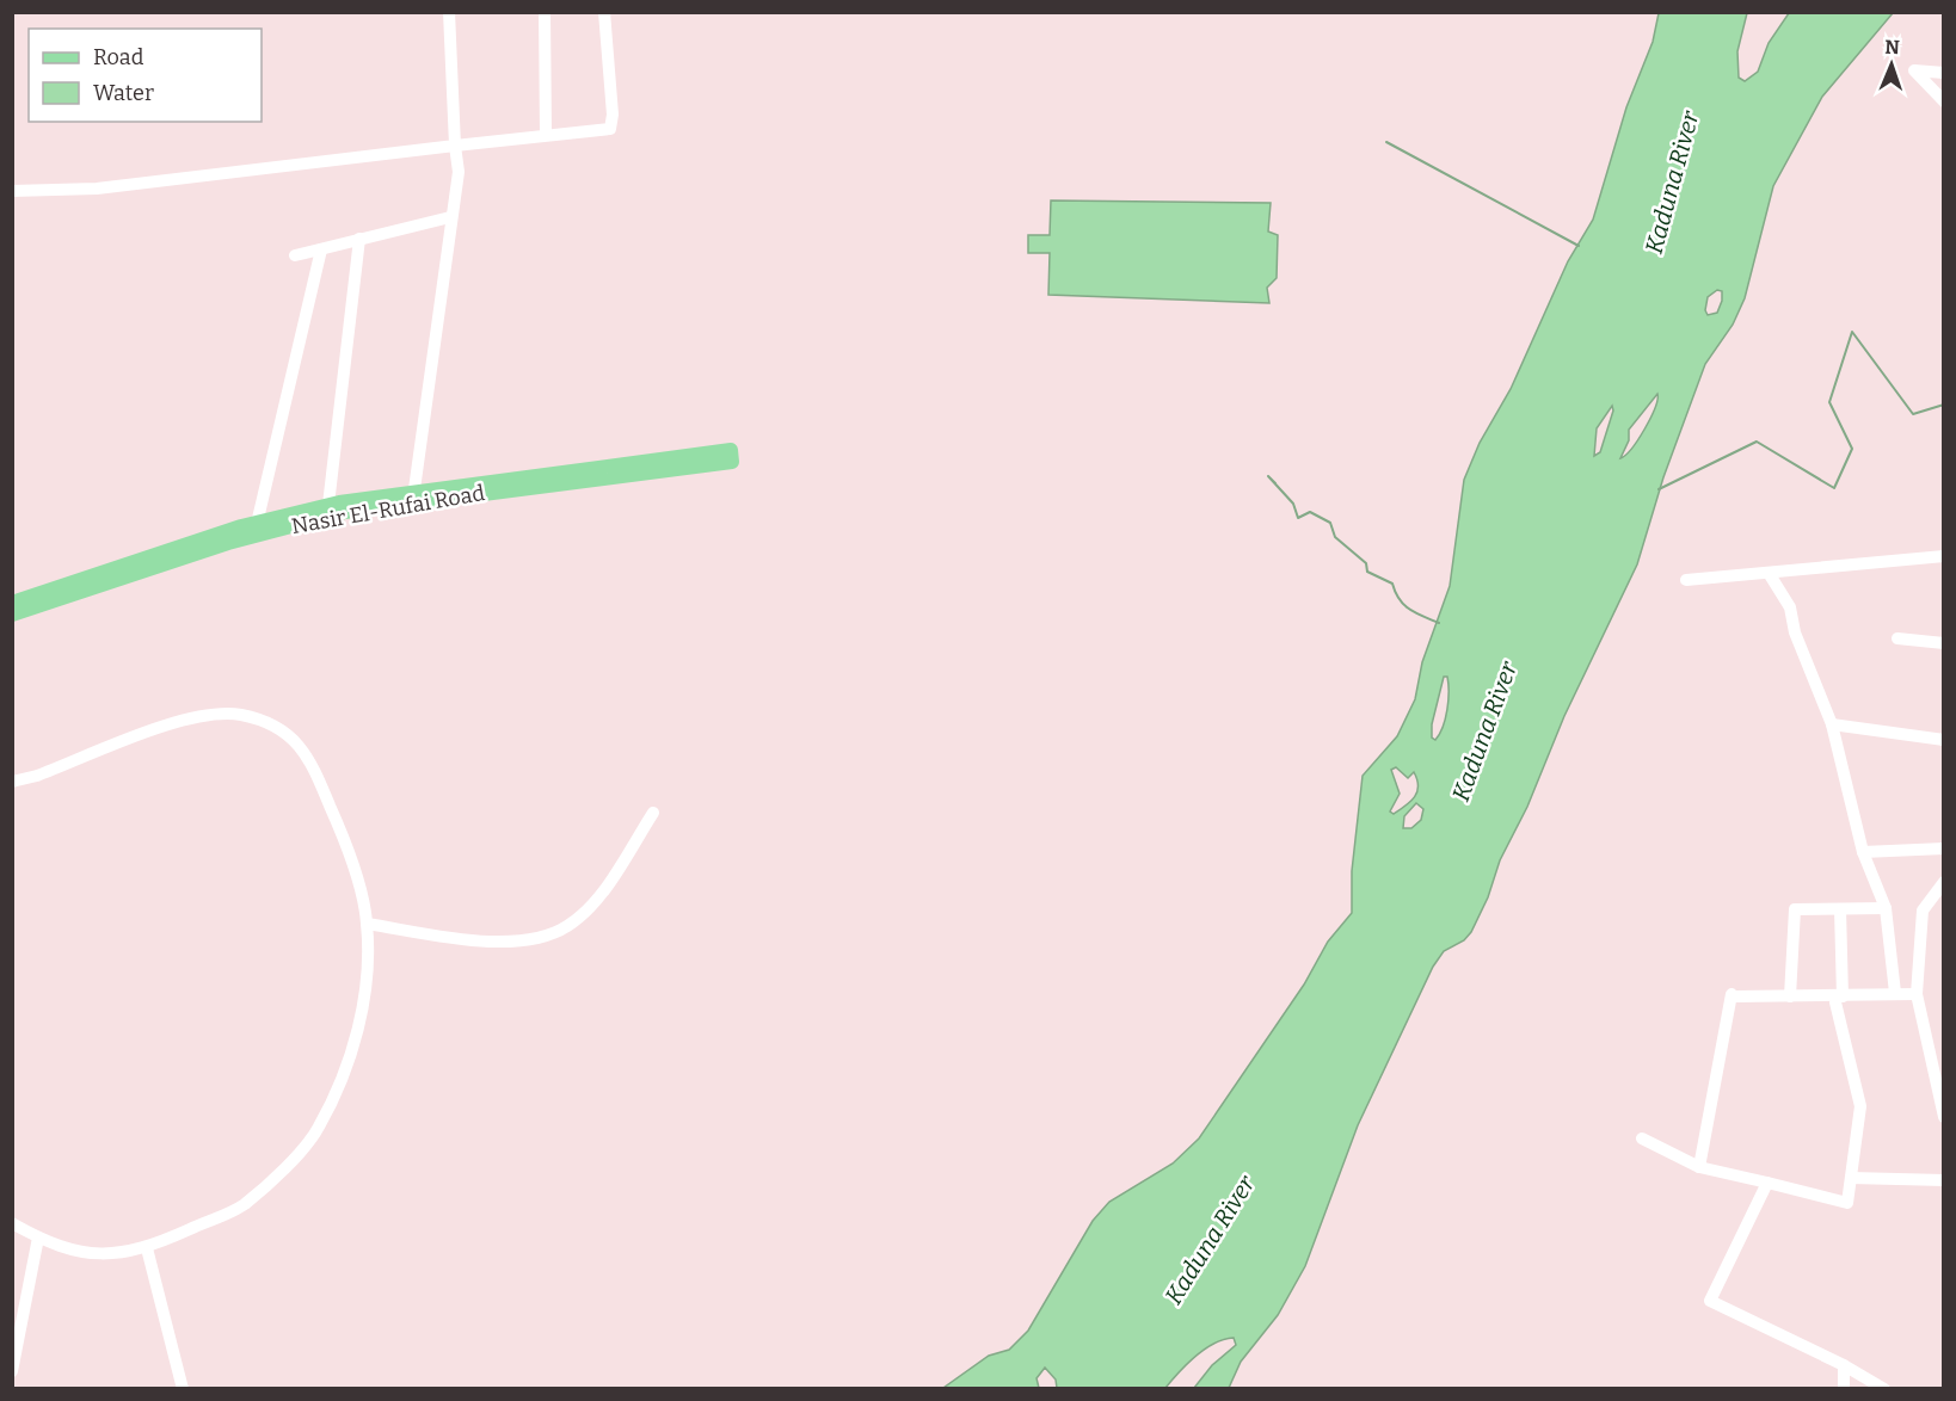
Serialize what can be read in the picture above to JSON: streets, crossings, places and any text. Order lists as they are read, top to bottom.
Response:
{
  "streets": {
    "main road": ["Nasir El-Rufai Road"]
  },
  "water": ["Kaduna River"],
  "legend": ["Road", "Water"],
  "north": "top"
}
